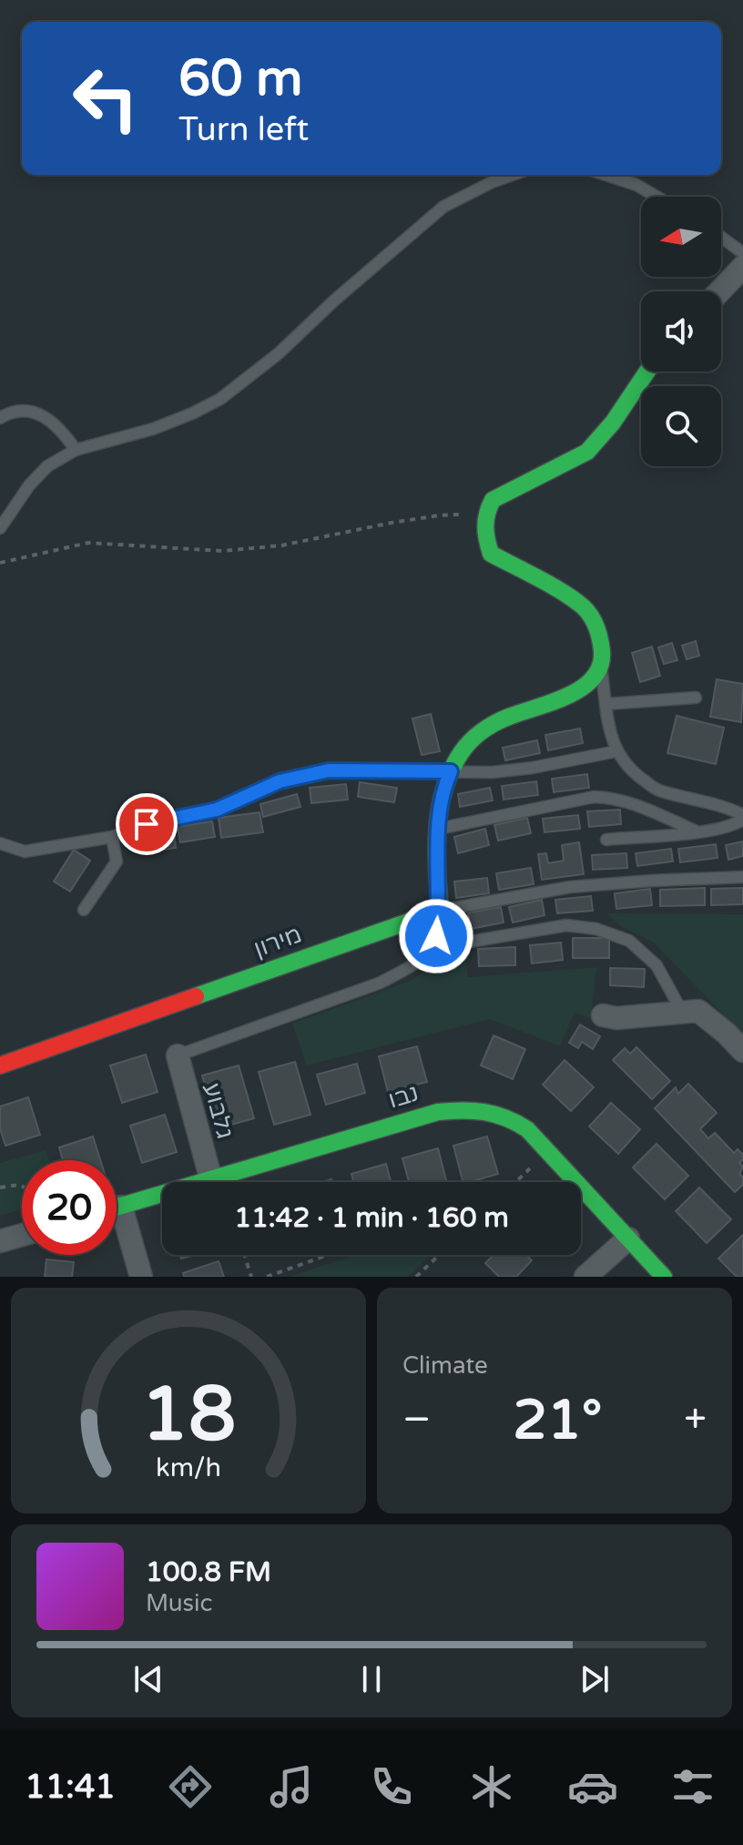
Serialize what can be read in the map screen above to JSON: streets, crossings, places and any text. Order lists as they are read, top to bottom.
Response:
{
  "streets": {
    "street": ["מירון", "נבו", "גלבוע"]
  },
  "crossings": [
    ["נבו", "גלבוע"]
  ],
  "north": "left",
  "page": {
    "turn": ["60 m", "Turn left"],
    "limit": "20",
    "trip": "11:42 · 1 min · 160 m",
    "tile": "Climate",
    "heat": ["−", "21°", "+"],
    "song": ["100.8 FM", "Music"],
    "tabs": "11:41",
    "gauge": ["18", "km/h"]
  }
}
